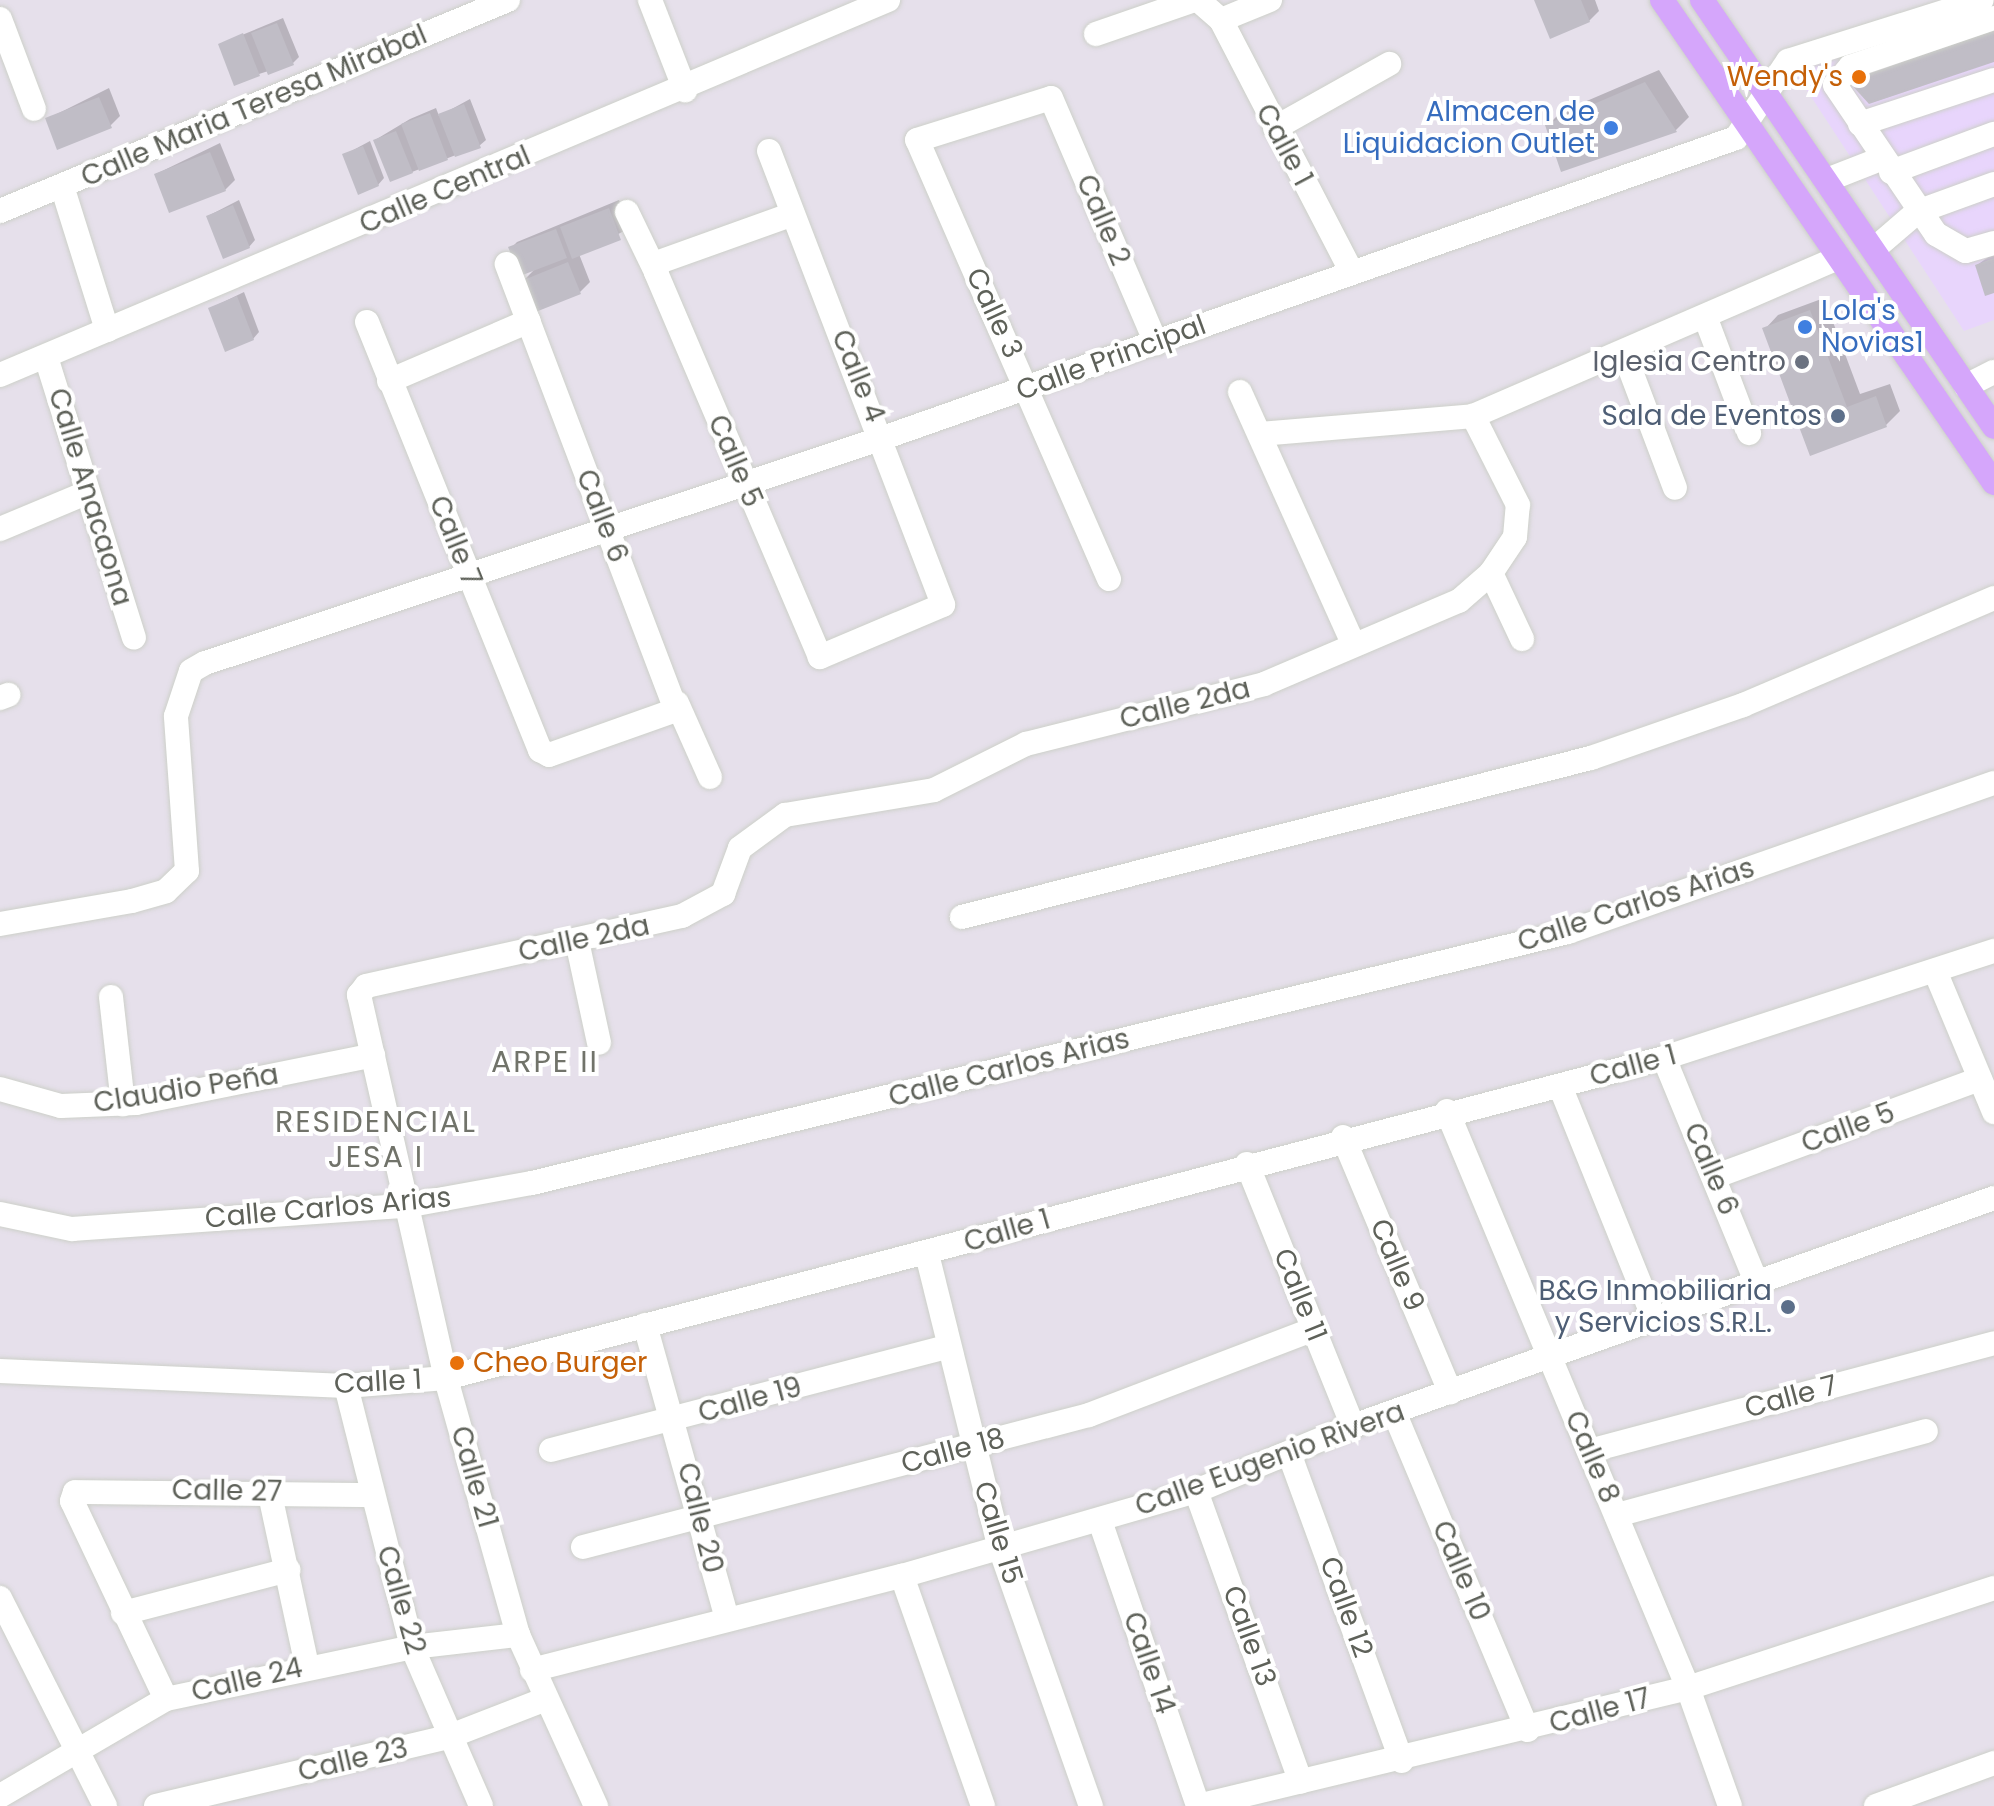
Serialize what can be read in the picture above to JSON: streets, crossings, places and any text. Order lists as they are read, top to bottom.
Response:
{
  "streets": {
    "street": [
      "Calle Maria Teresa Mirabal",
      "Calle 1",
      "Calle Central",
      "Calle 2",
      "Calle 3",
      "Calle Principal",
      "Calle 4",
      "Calle 5",
      "Calle Anacaona",
      "Calle 6",
      "Calle 7",
      "Calle 2da",
      "Calle Carlos Arias",
      "Claudio Peña",
      "Calle 9",
      "Calle 11",
      "Calle 19",
      "Calle 18",
      "Calle 8",
      "Calle Eugenio Rivera",
      "Calle 21",
      "Calle 27",
      "Calle 20",
      "Calle 15",
      "Calle 10",
      "Calle 22",
      "Calle 12",
      "Calle 13",
      "Calle 14",
      "Calle 24",
      "Calle 17",
      "Calle 23"
    ]
  },
  "crossings": [
    ["Calle 1", "Calle Principal"],
    ["Calle 1", "Calle 6"],
    ["Calle 1", "Calle 9"],
    ["Calle 1", "Calle 11"],
    ["Calle 1", "Calle 8"],
    ["Calle 1", "Calle 21"],
    ["Calle 1", "Calle 20"],
    ["Calle 1", "Calle 15"],
    ["Calle 1", "Calle 22"],
    ["Calle Central", "Calle Anacaona"],
    ["Calle 2", "Calle 3"],
    ["Calle 2", "Calle Principal"],
    ["Calle 3", "Calle Principal"],
    ["Calle Principal", "Calle 4"],
    ["Calle Principal", "Calle 5"],
    ["Calle Principal", "Calle 6"],
    ["Calle Principal", "Calle 7"],
    ["Calle 4", "Calle 5"],
    ["Calle 5", "Calle 6"],
    ["Calle 6", "Calle 7"],
    ["Calle 6", "Calle Eugenio Rivera"],
    ["Calle 7", "Calle 8"],
    ["Calle 2da", "Calle 21"],
    ["Calle Carlos Arias", "Calle 21"],
    ["Claudio Peña", "Calle 21"],
    ["Calle 9", "Calle Eugenio Rivera"],
    ["Calle 11", "Calle 18"],
    ["Calle 11", "Calle Eugenio Rivera"],
    ["Calle 19", "Calle 20"],
    ["Calle 19", "Calle 15"],
    ["Calle 18", "Calle 20"],
    ["Calle 18", "Calle 15"],
    ["Calle 8", "Calle Eugenio Rivera"],
    ["Calle 8", "Calle 17"],
    ["Calle Eugenio Rivera", "Calle 21"],
    ["Calle Eugenio Rivera", "Calle 20"],
    ["Calle Eugenio Rivera", "Calle 15"],
    ["Calle Eugenio Rivera", "Calle 10"],
    ["Calle Eugenio Rivera", "Calle 12"],
    ["Calle Eugenio Rivera", "Calle 13"],
    ["Calle Eugenio Rivera", "Calle 14"],
    ["Calle 21", "Calle 24"],
    ["Calle 21", "Calle 23"],
    ["Calle 27", "Calle 22"],
    ["Calle 10", "Calle 17"],
    ["Calle 22", "Calle 24"],
    ["Calle 22", "Calle 23"],
    ["Calle 12", "Calle 17"],
    ["Calle 13", "Calle 17"],
    ["Calle 14", "Calle 17"]
  ],
  "districts": ["ARPE II", "RESIDENCIAL JESA I"],
  "places": [
    "Wendy's",
    "Almacen de Liquidacion Outlet",
    "Lola's Novias1",
    "Iglesia Centro",
    "Sala de Eventos",
    "B&G Inmobiliaria y Servicios S.R.L.",
    "Cheo Burger"
  ]
}
